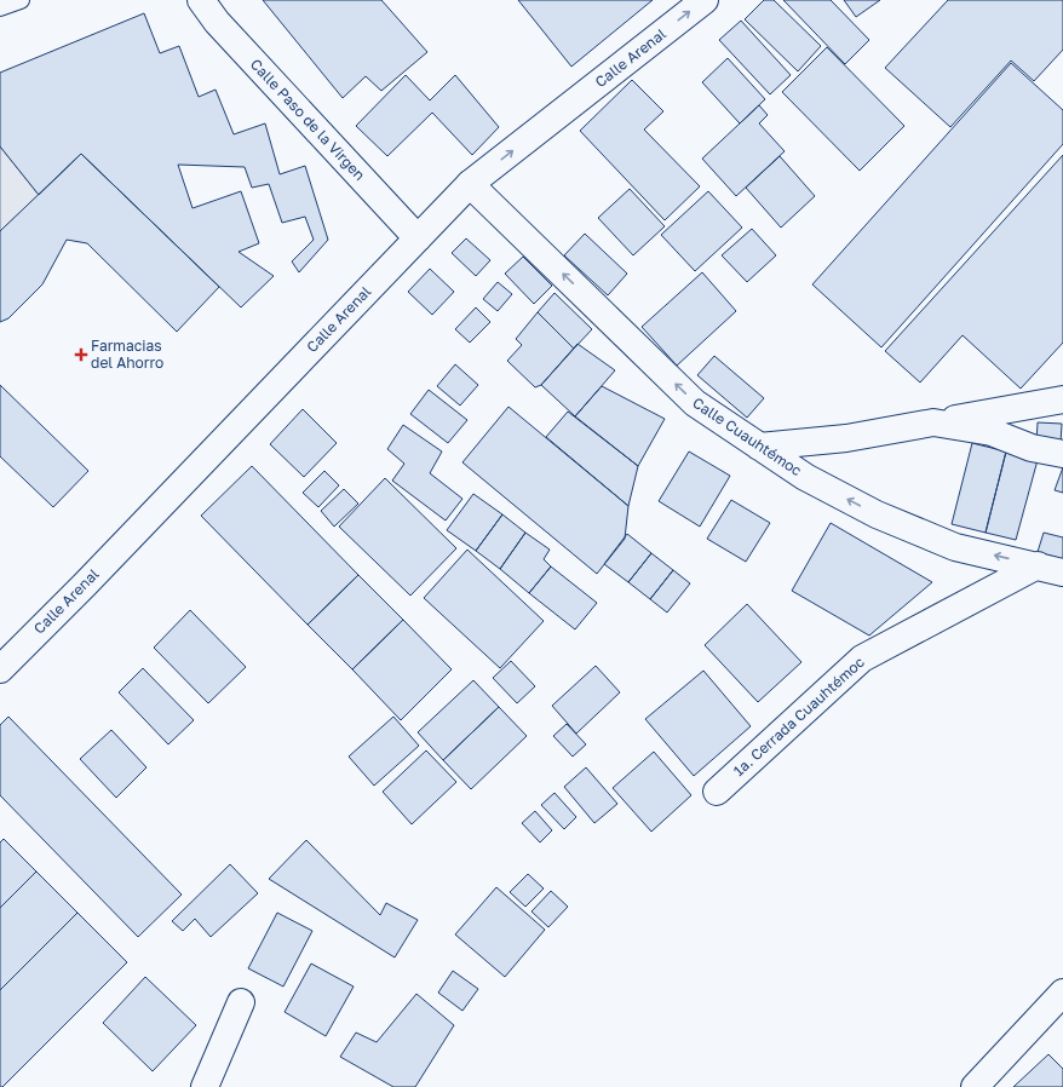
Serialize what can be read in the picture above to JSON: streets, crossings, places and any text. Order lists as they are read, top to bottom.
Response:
{
  "streets": {
    "street": [
      "Calle Arenal",
      "Calle Paso de la Virgen",
      "Calle Cuauhtémoc",
      "1a. Cerrada Cuauhtémoc"
    ]
  },
  "crossings": [
    ["Calle Arenal", "Calle Paso de la Virgen"],
    ["Calle Arenal", "Calle Cuauhtémoc"],
    ["Calle Cuauhtémoc", "1a. Cerrada Cuauhtémoc"]
  ],
  "one_way": ["Calle Cuauhtémoc"],
  "places": {
    "health": ["Farmacias del Ahorro"]
  }
}
